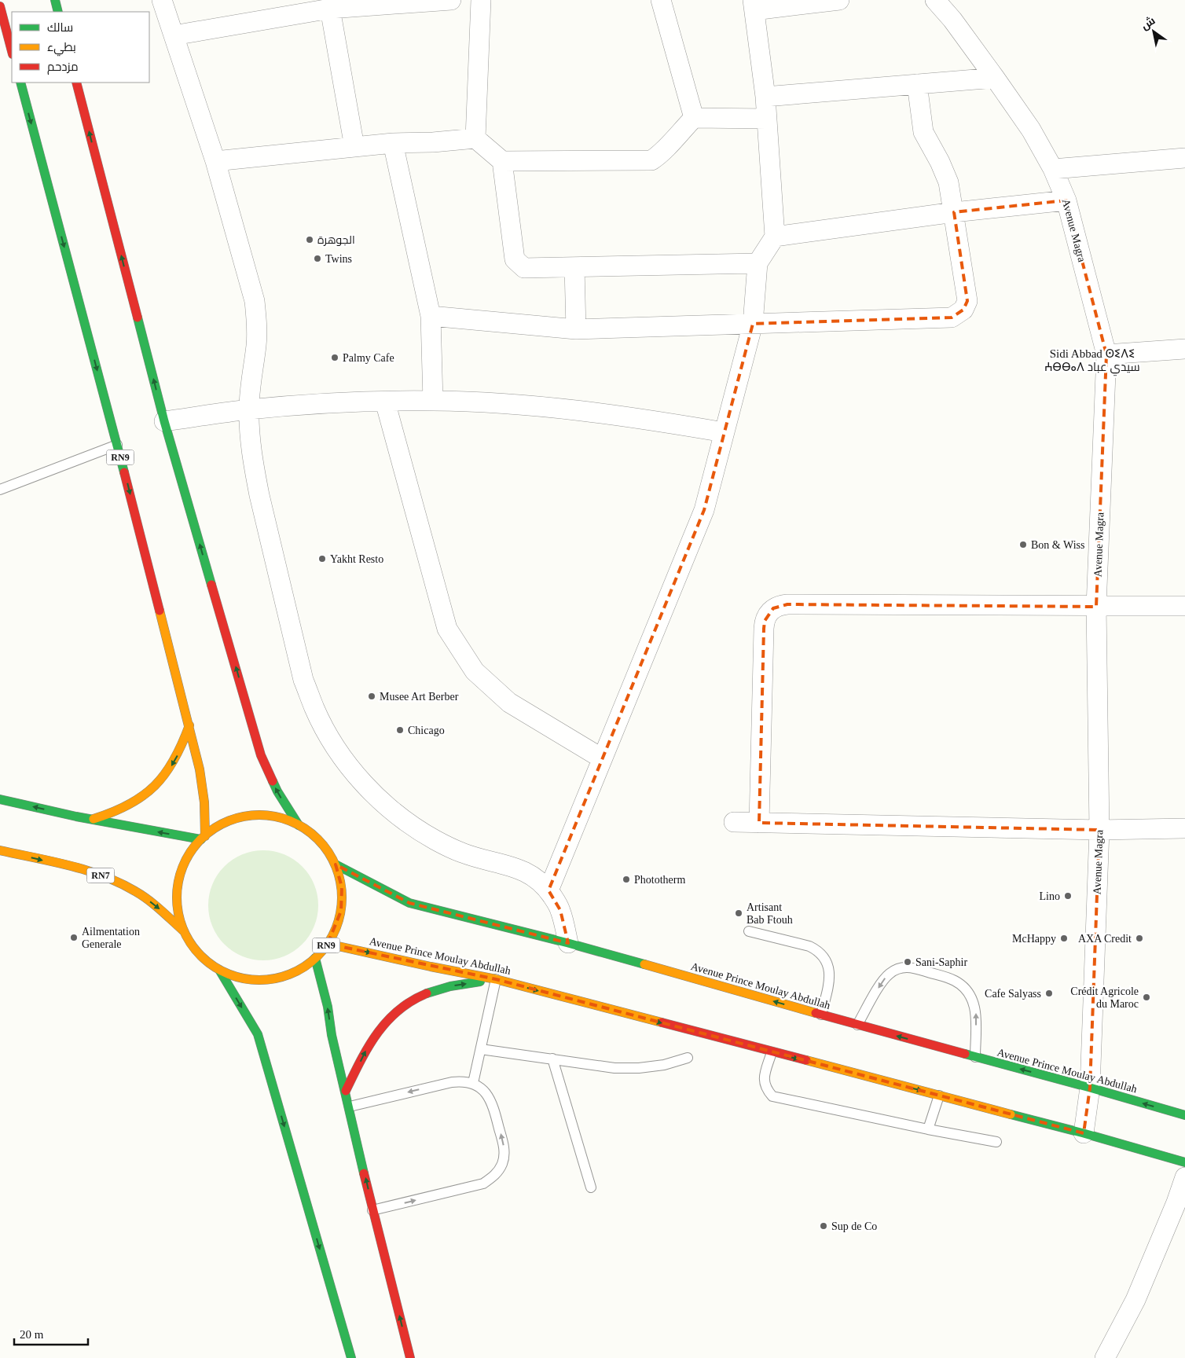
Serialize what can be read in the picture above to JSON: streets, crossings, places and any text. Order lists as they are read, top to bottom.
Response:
{
  "streets": {
    "main road": ["RN9", "RN7", "Avenue Prince Moulay Abdullah"],
    "street": ["Avenue Magra"]
  },
  "crossings": [
    ["Avenue Magra", "Avenue Prince Moulay Abdullah"],
    ["RN9", "RN7"],
    ["RN9", "Avenue Prince Moulay Abdullah"]
  ],
  "districts": ["Sidi Abbad ⵙⵉⴷⵉ ⵄⴱⴱⴰⴷ سيدي عباد"],
  "places": [
    "الجوهرة",
    "Twins",
    "Palmy Cafe",
    "Bon & Wiss",
    "Yakht Resto",
    "Musee Art Berber",
    "Chicago",
    "Phototherm",
    "Lino",
    "Artisant Bab Ftouh",
    "Ailmentation Generale",
    "McHappy",
    "AXA Credit",
    "Sani-Saphir",
    "Cafe Salyass",
    "Crédit Agricole du Maroc",
    "Sup de Co"
  ],
  "legend": ["سالك", "بطيء", "مزدحم"],
  "scale_bar": "20 m",
  "north": "top left"
}
